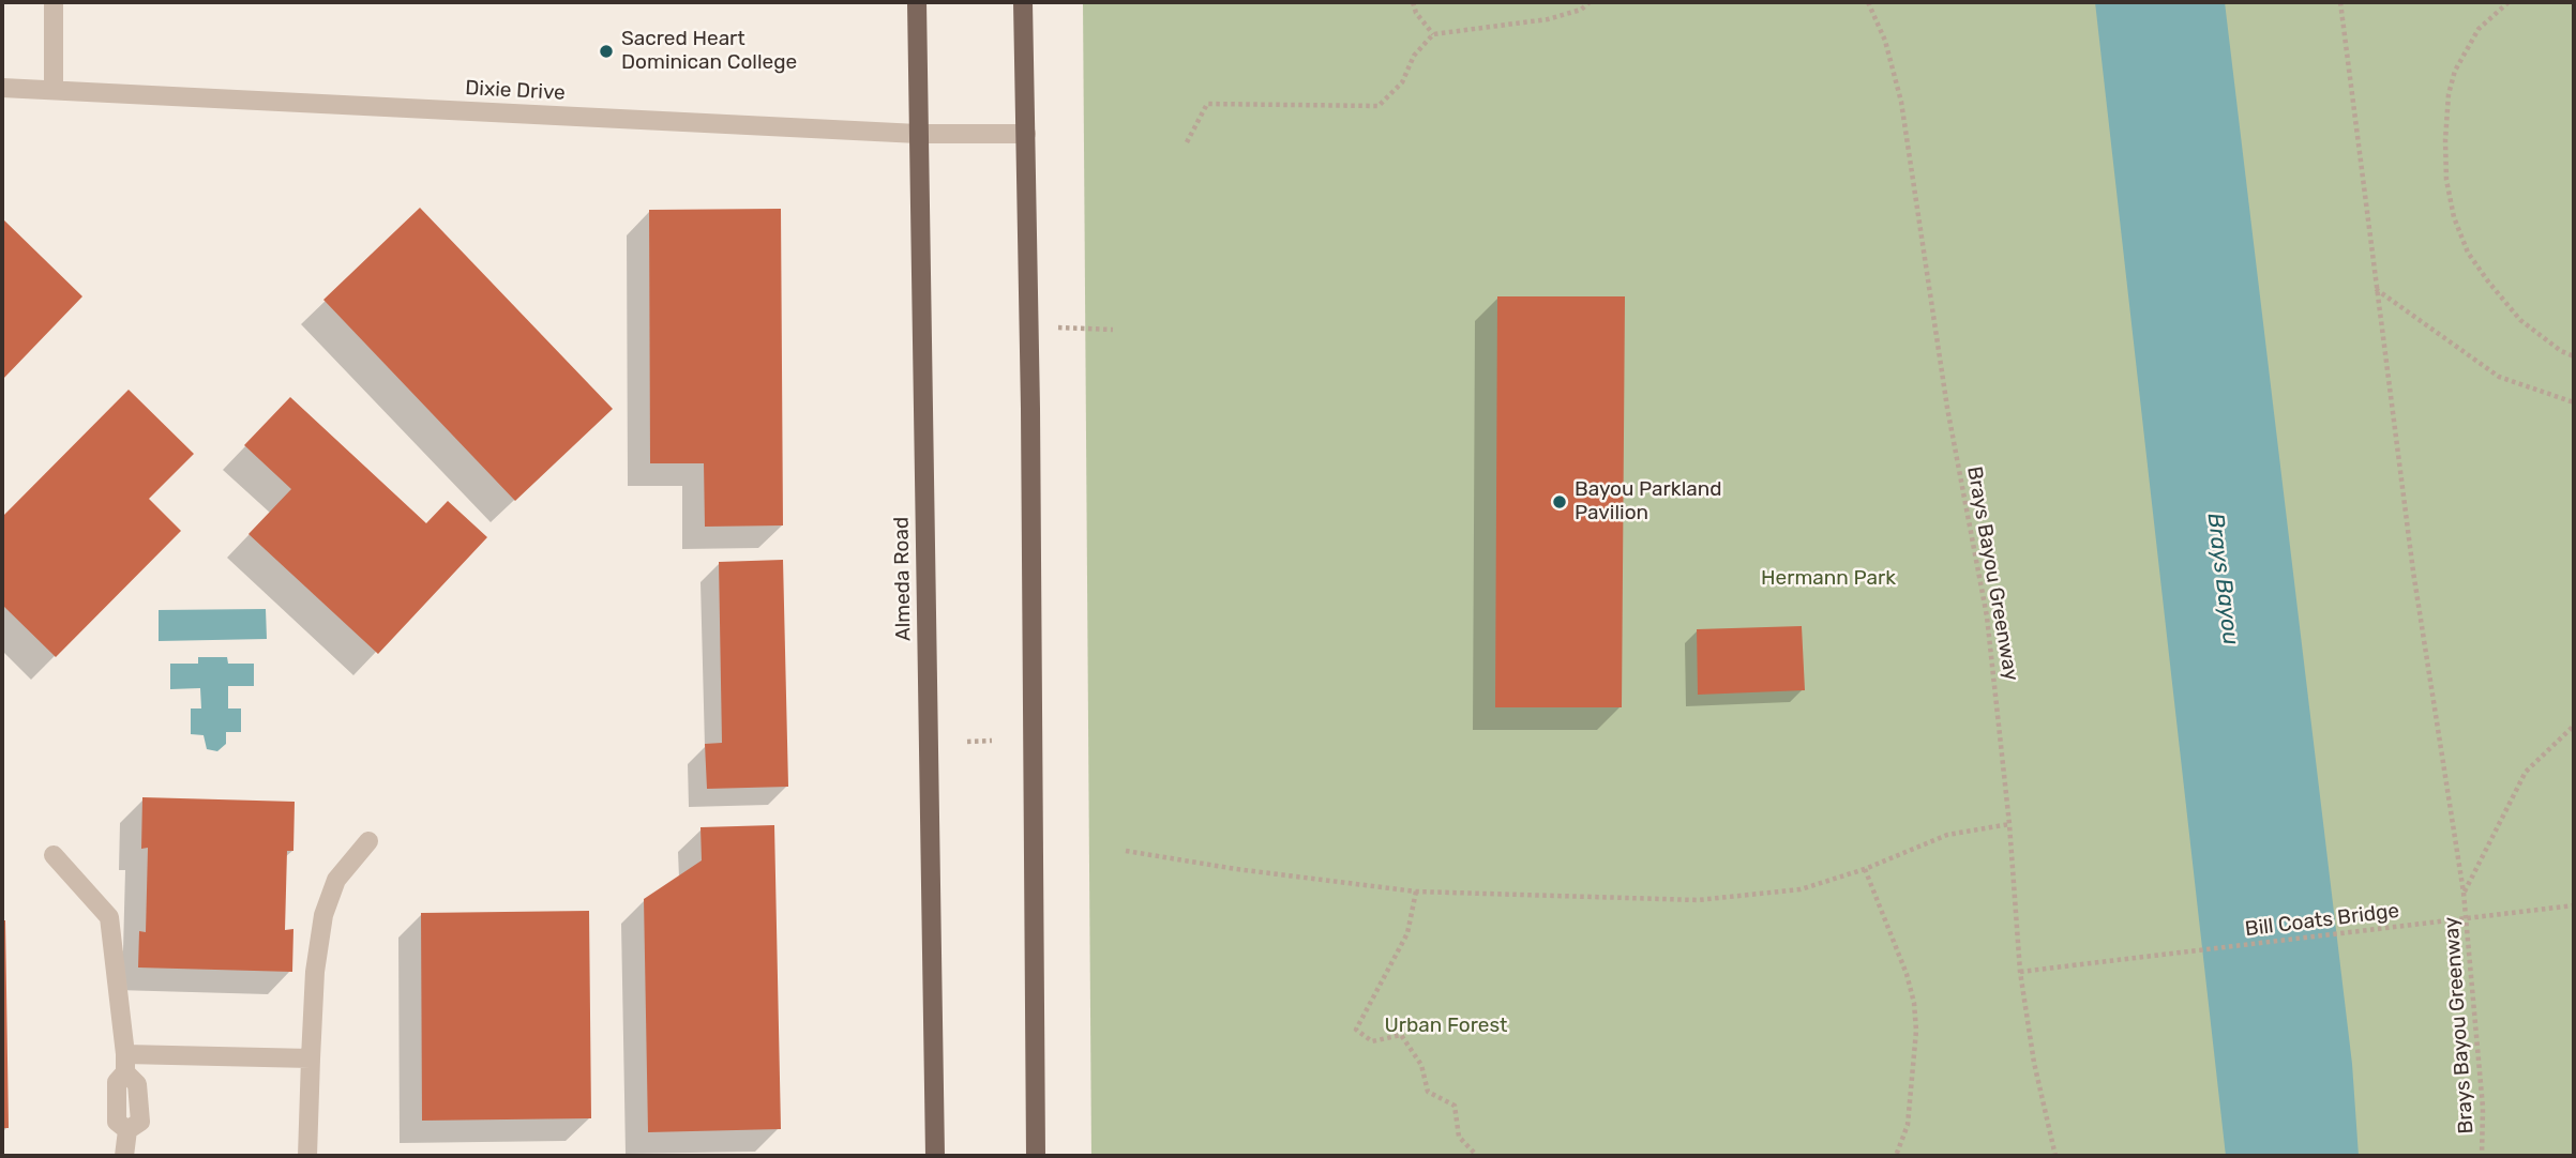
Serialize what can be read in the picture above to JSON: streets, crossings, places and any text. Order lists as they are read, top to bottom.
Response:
{
  "streets": {
    "main road": ["Almeda Road"],
    "street": ["Dixie Drive"],
    "path": ["Brays Bayou Greenway", "Bill Coats Bridge"]
  },
  "crossings": [
    ["Dixie Drive", "Almeda Road"],
    ["Brays Bayou Greenway", "Bill Coats Bridge"]
  ],
  "water": ["Brays Bayou"],
  "parks": ["Hermann Park", "Urban Forest"],
  "places": ["Sacred Heart Dominican College", "Bayou Parkland Pavilion"]
}
